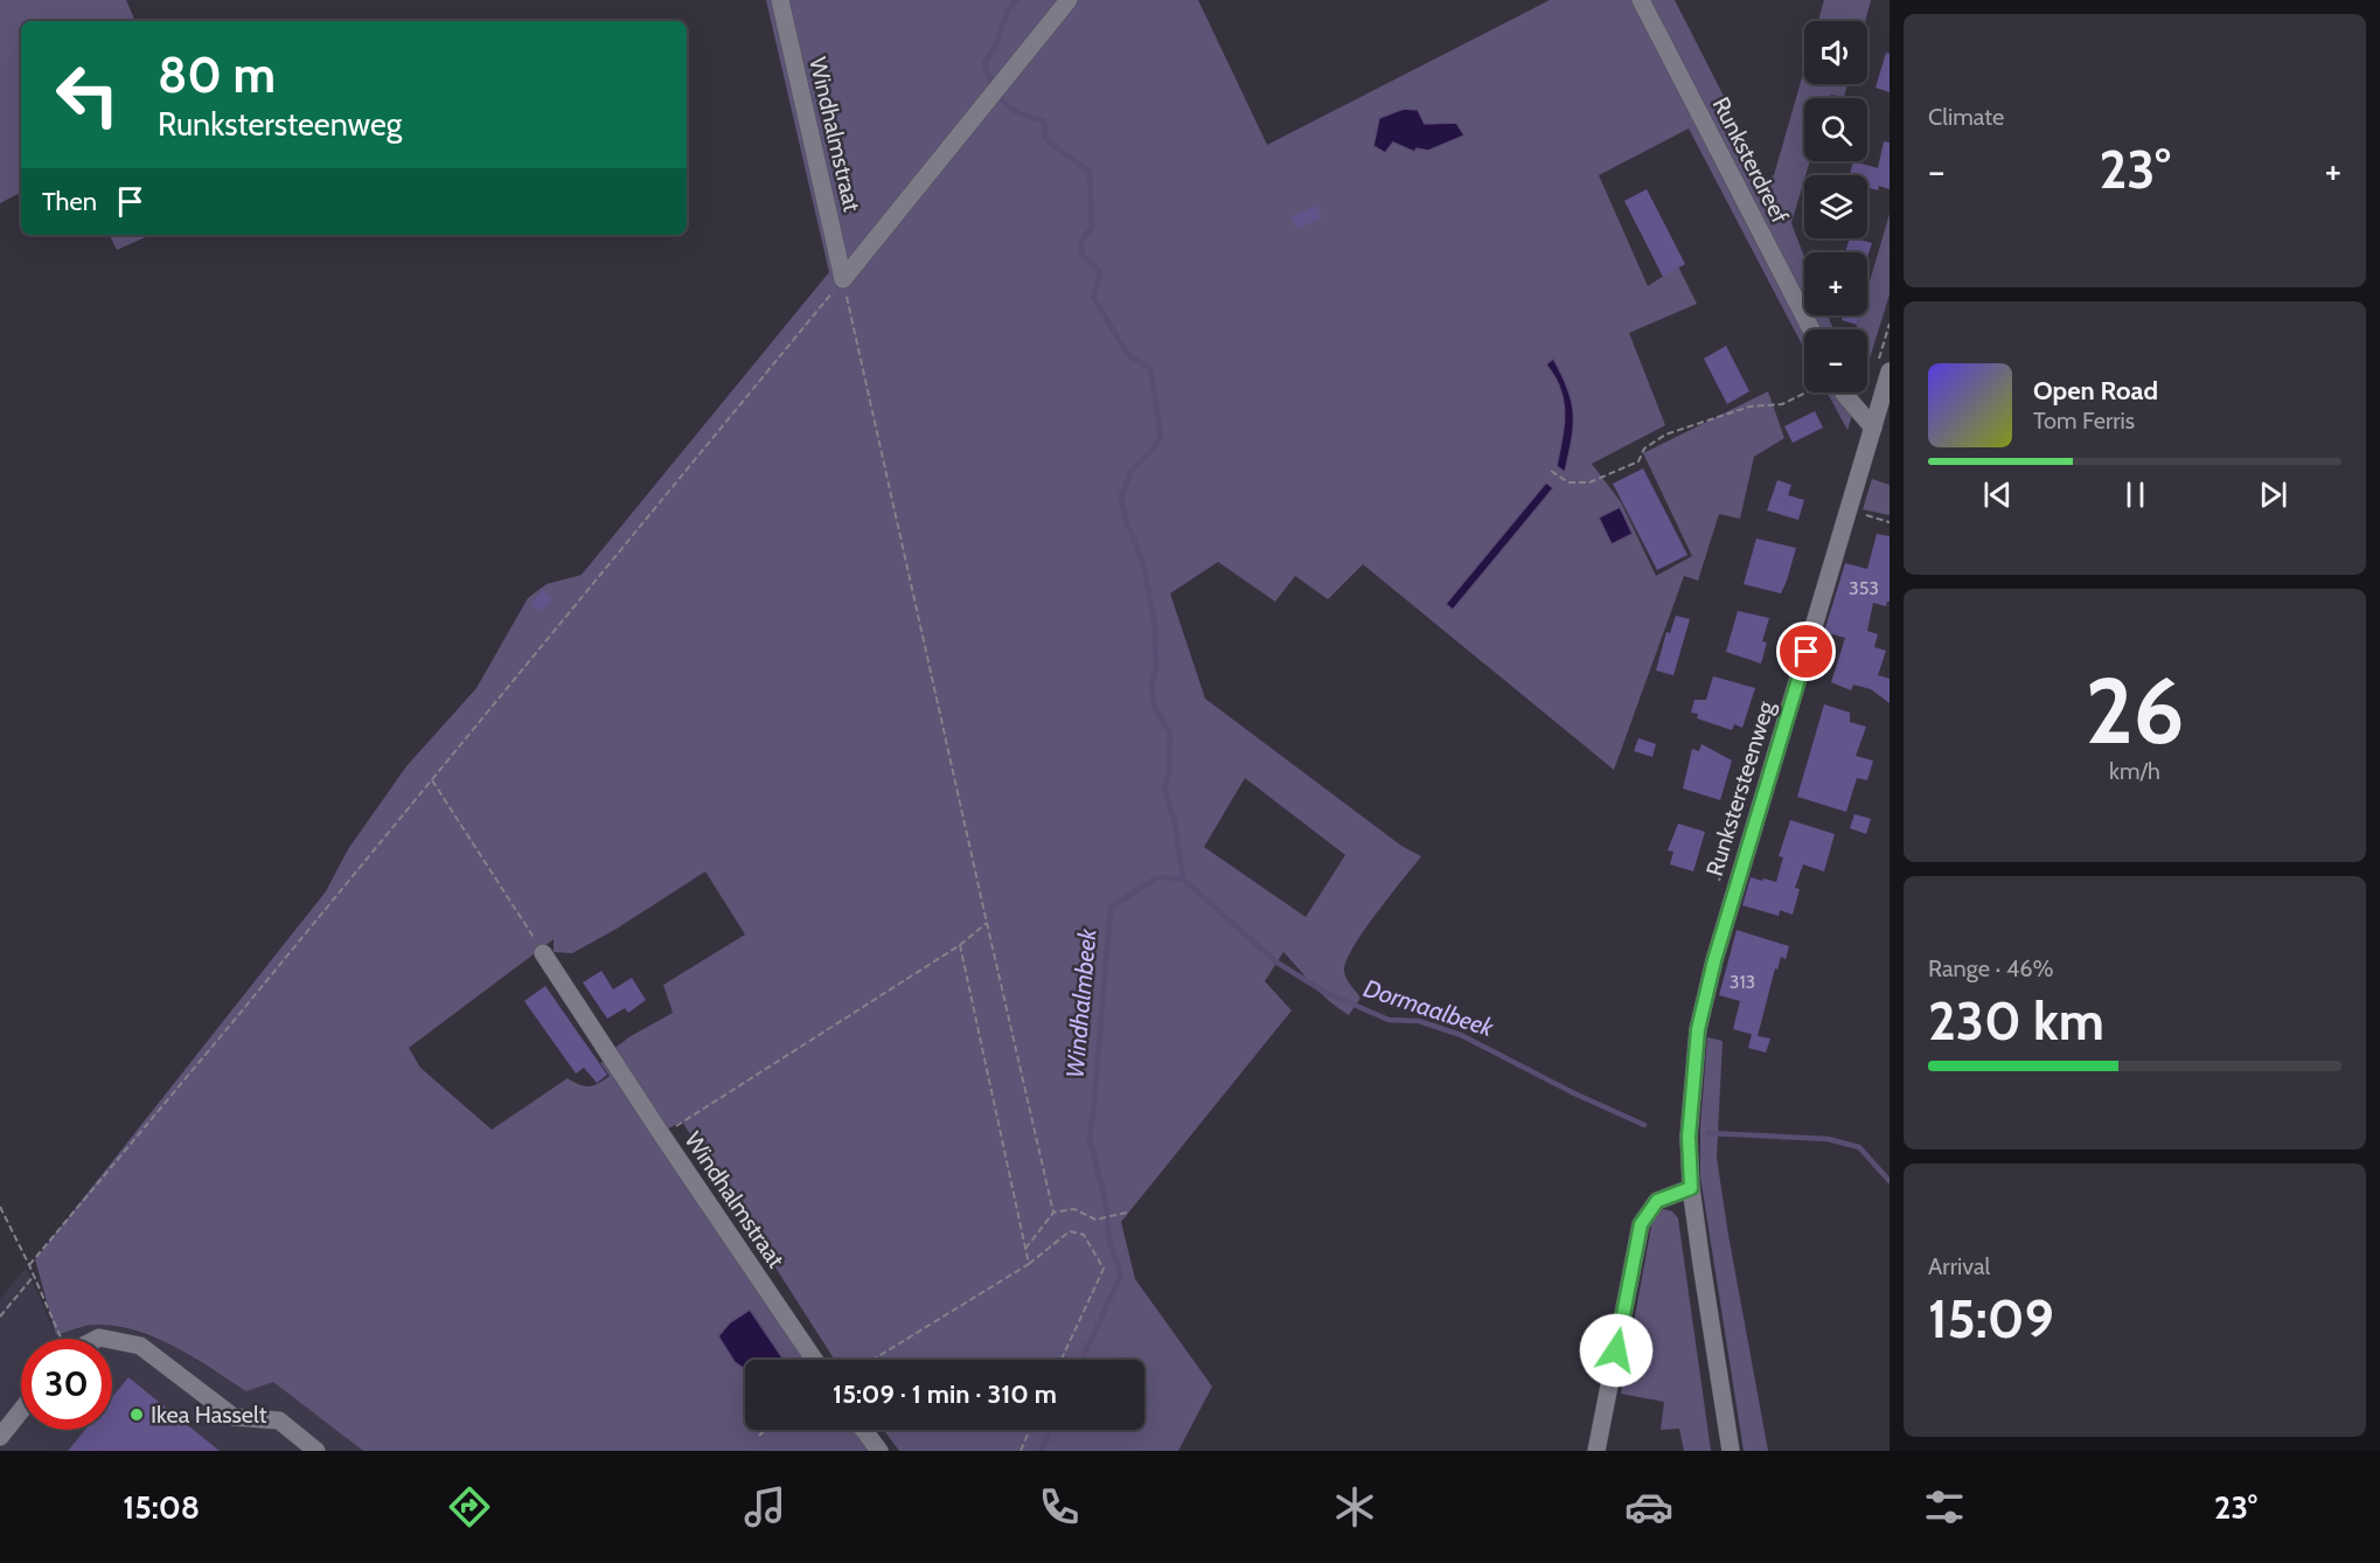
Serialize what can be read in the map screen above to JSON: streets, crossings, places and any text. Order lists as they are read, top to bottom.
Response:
{
  "streets": {
    "street": ["Windhalmstraat", "Runksterdreef", "Runkstersteenweg"]
  },
  "water": ["Windhalmbeek", "Dormaalbeek"],
  "places": ["Ikea Hasselt"],
  "house_numbers": ["353", "313"],
  "page": {
    "tile": [
      "Climate",
      ["26", "km/h"],
      ["Range · 46%", "230 km"],
      ["Arrival", "15:09"]
    ],
    "map_buttons": ["+", "−"],
    "turn": ["80 m", "Runkstersteenweg"],
    "heat": ["−", "23°", "+"],
    "then": "Then",
    "song": ["Open Road", "Tom Ferris"],
    "limit": "30",
    "trip": "15:09 · 1 min · 310 m",
    "tabs": ["15:08", "23°"]
  }
}
